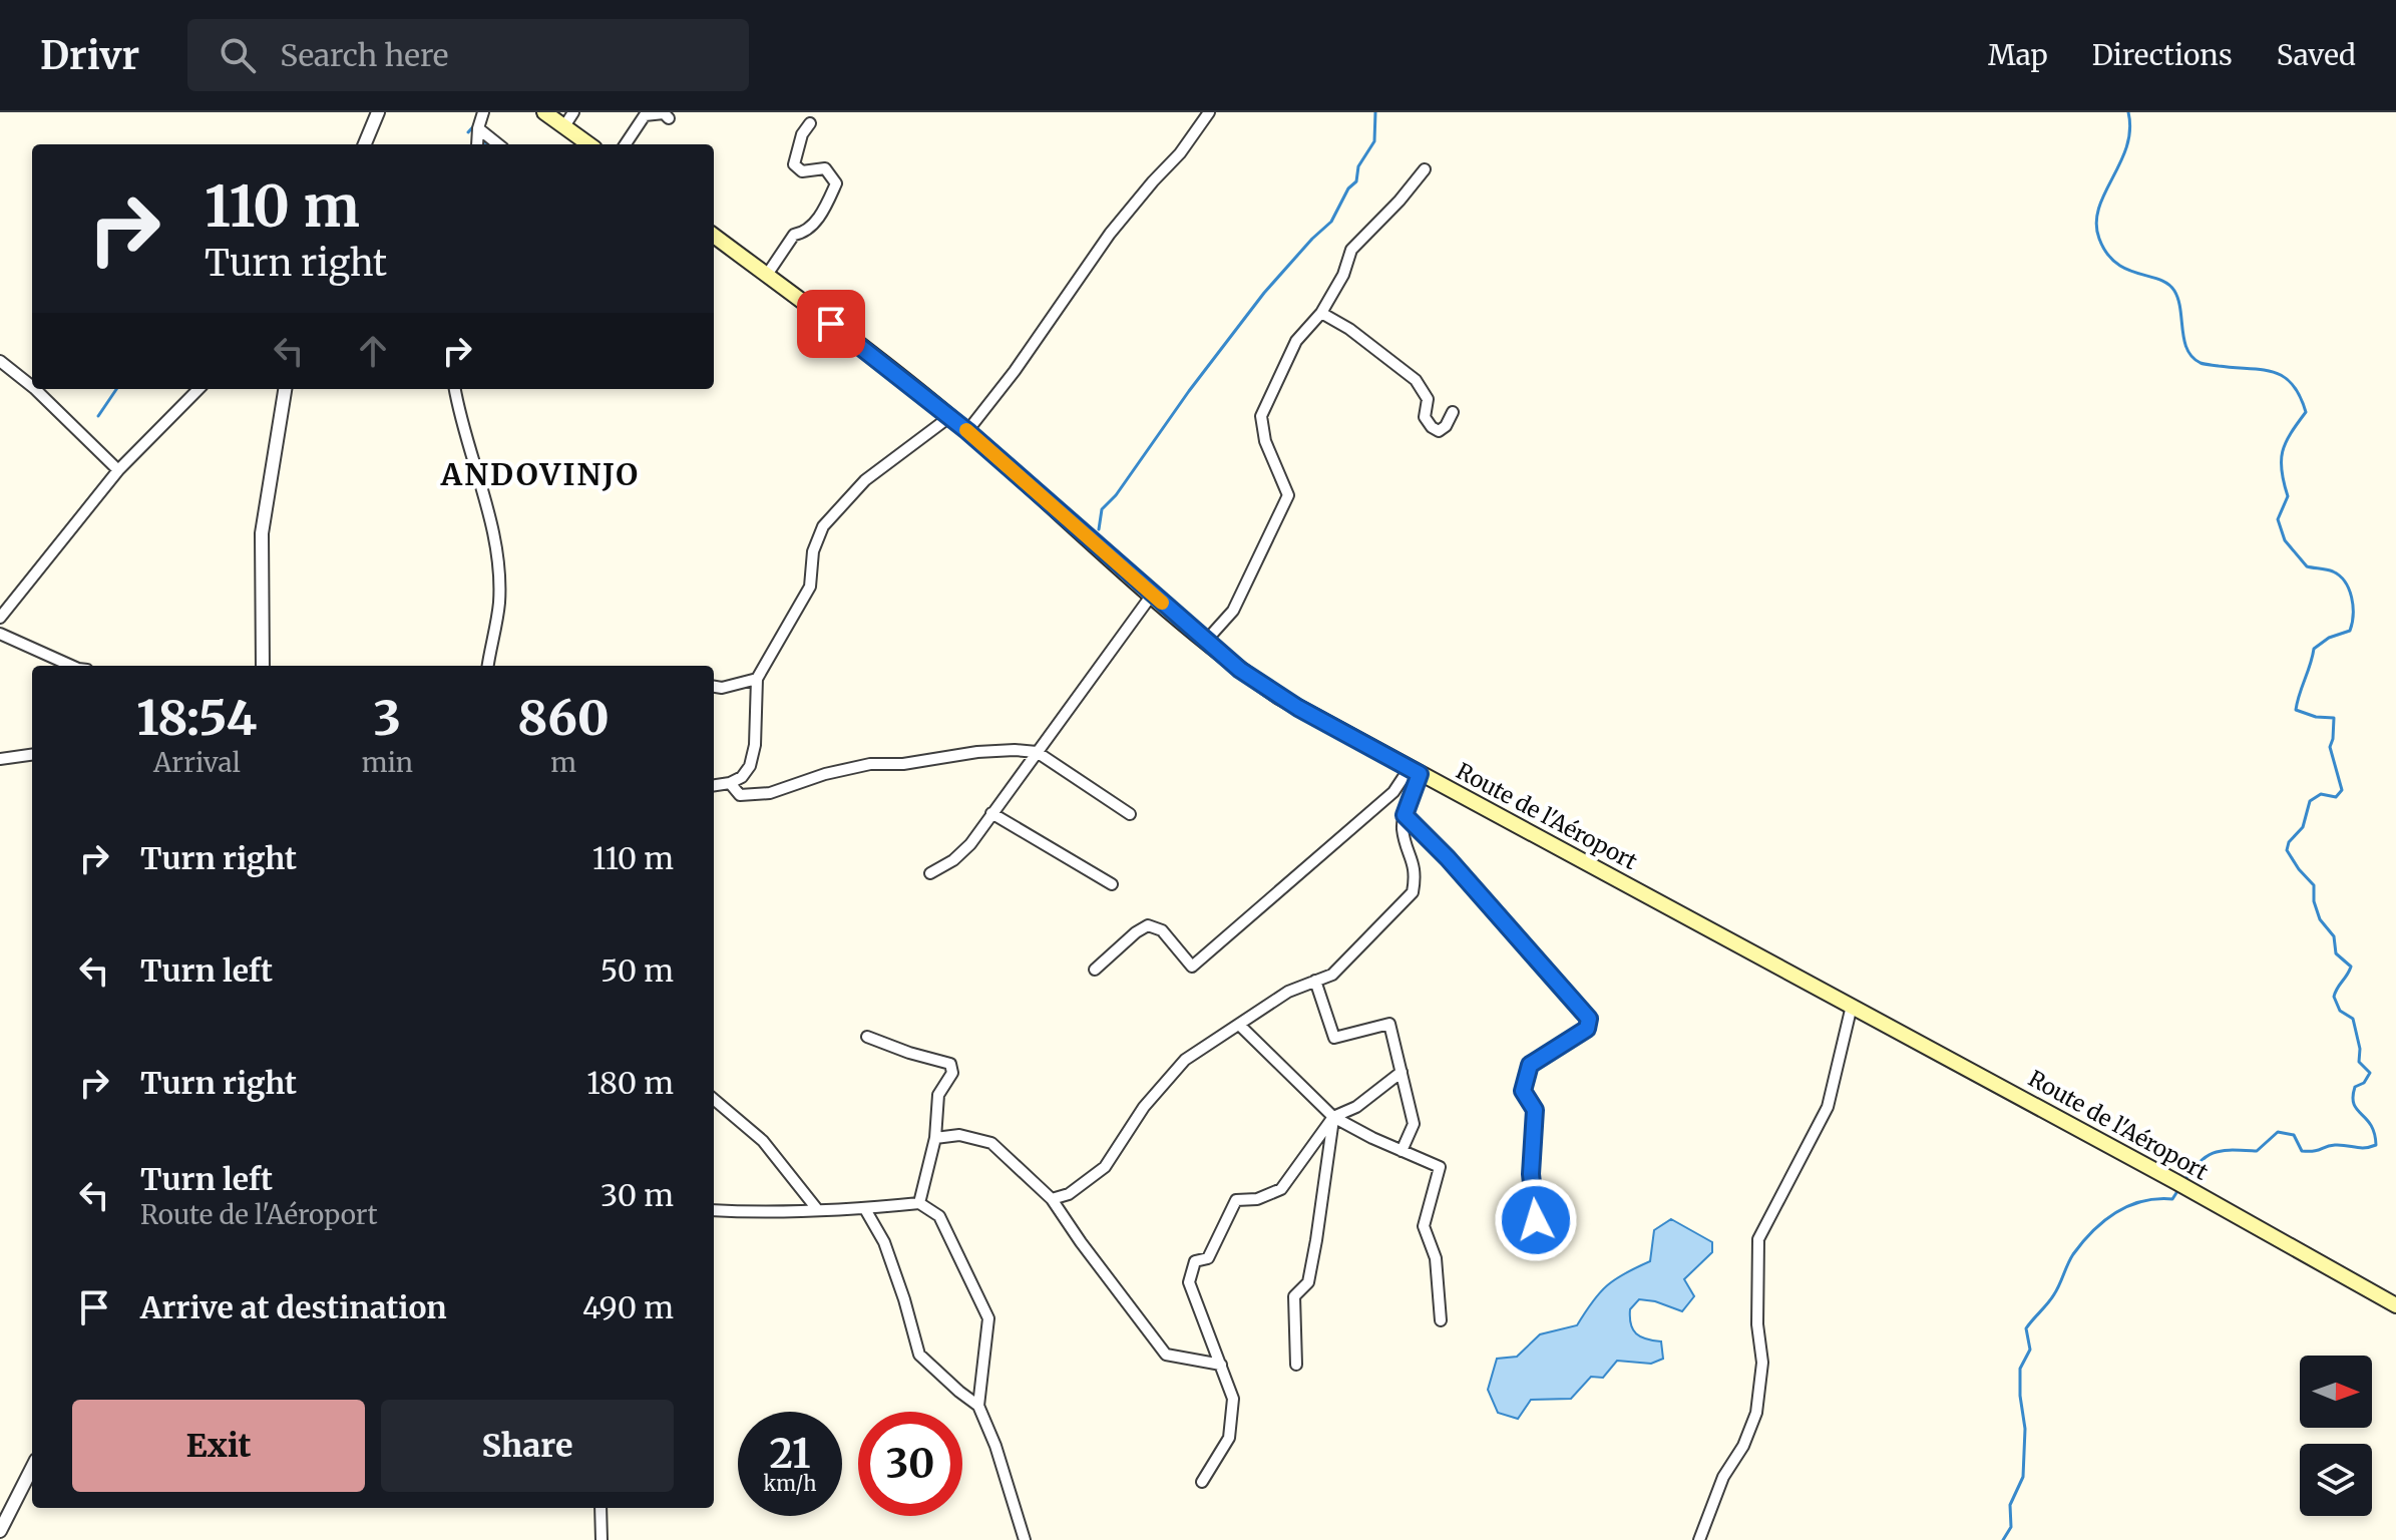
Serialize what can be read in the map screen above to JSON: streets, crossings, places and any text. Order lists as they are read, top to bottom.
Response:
{
  "streets": {
    "main road": ["Route de l'Aéroport"]
  },
  "districts": ["ANDOVINJO"],
  "north": "right",
  "page": {
    "header": "Drivr",
    "search": "Search here",
    "nav": ["Map", "Directions", "Saved"],
    "turn": ["110 m", "Turn right"],
    "eta": [
      "18:54",
      "Arrival",
      "3",
      "min",
      "860",
      "m"
    ],
    "list": [
      {
        "name": "Turn right",
        "value": "110 m"
      },
      {
        "name": "Turn left",
        "value": "50 m"
      },
      {
        "name": "Turn right",
        "value": "180 m"
      },
      {
        "name": "Turn left",
        "note": "Route de l'Aéroport",
        "value": "30 m"
      },
      {
        "name": "Arrive at destination",
        "value": "490 m"
      }
    ],
    "buttons": ["Exit", "Share"],
    "speed": "21 km/h",
    "limit": "30"
  }
}
